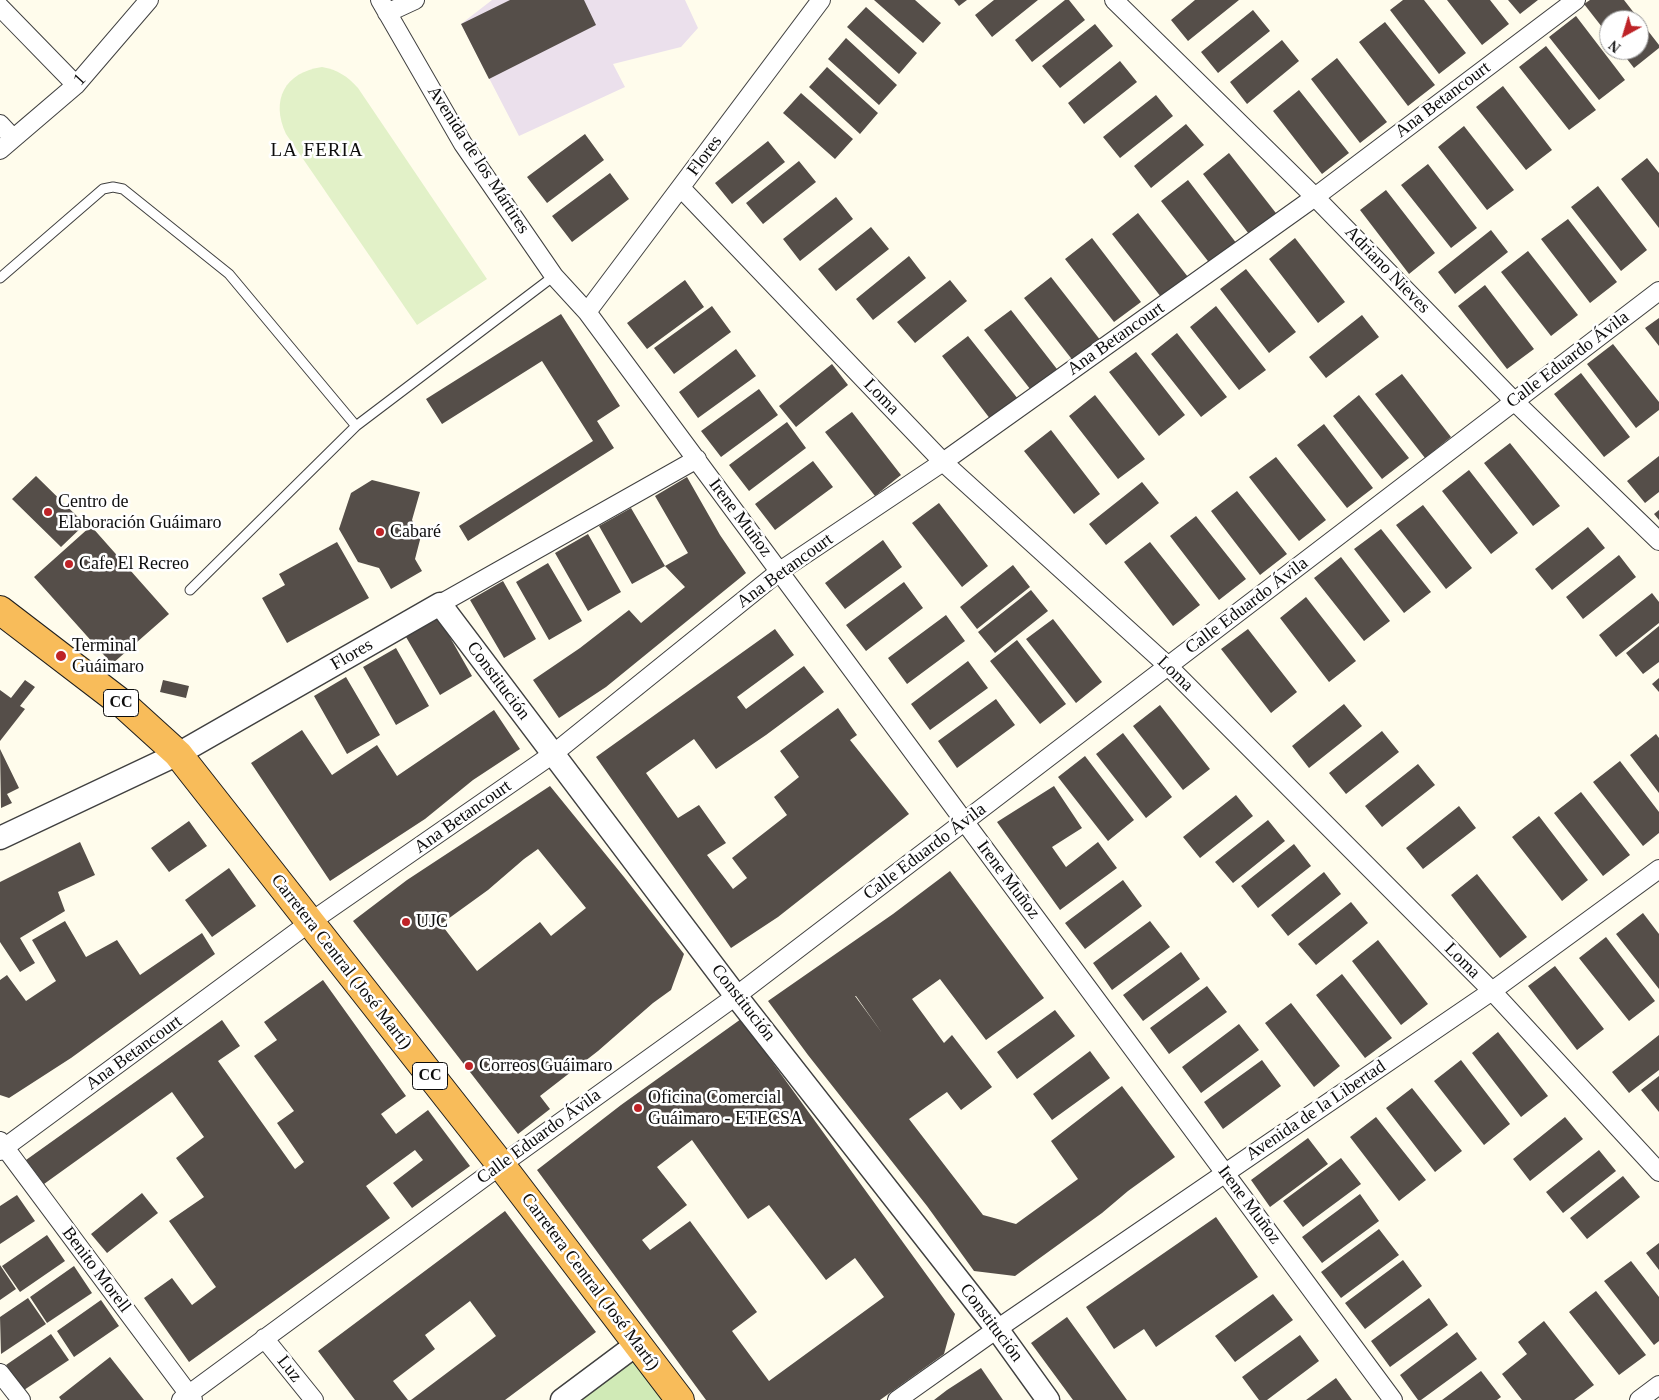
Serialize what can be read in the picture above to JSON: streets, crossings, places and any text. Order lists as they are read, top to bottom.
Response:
{
  "streets": {
    "highway": ["CC", "Carretera Central (José Martí)"],
    "street": [
      "1",
      "Ana Betancourt",
      "Flores",
      "Avenida de los Mártires",
      "Adriano Nieves",
      "Calle Eduardo Ávila",
      "Loma",
      "Irene Muñoz",
      "Constitución",
      "Avenida de la Libertad",
      "Benito Morell",
      "Luz"
    ]
  },
  "crossings": [
    ["Ana Betancourt", "Adriano Nieves"],
    ["Ana Betancourt", "Loma"],
    ["Ana Betancourt", "Irene Muñoz"],
    ["Ana Betancourt", "Constitución"],
    ["Ana Betancourt", "Carretera Central (José Martí)"],
    ["Ana Betancourt", "Benito Morell"],
    ["Flores", "Avenida de los Mártires"],
    ["Flores", "Loma"],
    ["Flores", "Irene Muñoz"],
    ["Flores", "Constitución"],
    ["Flores", "Carretera Central (José Martí)"],
    ["Avenida de los Mártires", "Irene Muñoz"],
    ["Adriano Nieves", "Calle Eduardo Ávila"],
    ["Calle Eduardo Ávila", "Loma"],
    ["Calle Eduardo Ávila", "Irene Muñoz"],
    ["Calle Eduardo Ávila", "Constitución"],
    ["Calle Eduardo Ávila", "Carretera Central (José Martí)"],
    ["Calle Eduardo Ávila", "Benito Morell"],
    ["Calle Eduardo Ávila", "Luz"],
    ["Loma", "Avenida de la Libertad"],
    ["Irene Muñoz", "Avenida de la Libertad"],
    ["Constitución", "Avenida de la Libertad"]
  ],
  "districts": ["LA FERIA"],
  "places": [
    "Centro de Elaboración Guáimaro",
    "Cabaré",
    "Cafe El Recreo",
    "Terminal Guáimaro",
    "UJC",
    "Correos Guáimaro",
    "Oficina Comercial Guáimaro - ETECSA"
  ],
  "north": "bottom left"
}
